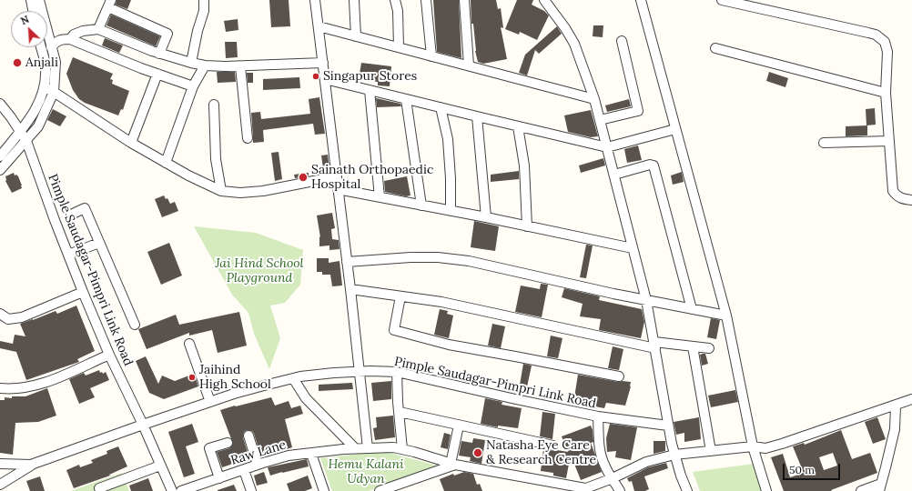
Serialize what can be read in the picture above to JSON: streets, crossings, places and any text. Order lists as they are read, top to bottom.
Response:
{
  "streets": {
    "street": ["Pimple Saudagar-Pimpri Link Road", "Raw Lane"]
  },
  "parks": ["Jai Hind School Playground", "Hemu Kalani Udyan"],
  "places": [
    "Anjali",
    "Singapur Stores",
    "Sainath Orthopaedic Hospital",
    "Jaihind High School",
    "Natasha Eye Care & Research Centre"
  ],
  "scale_bar": "50 m",
  "north": "top left"
}
